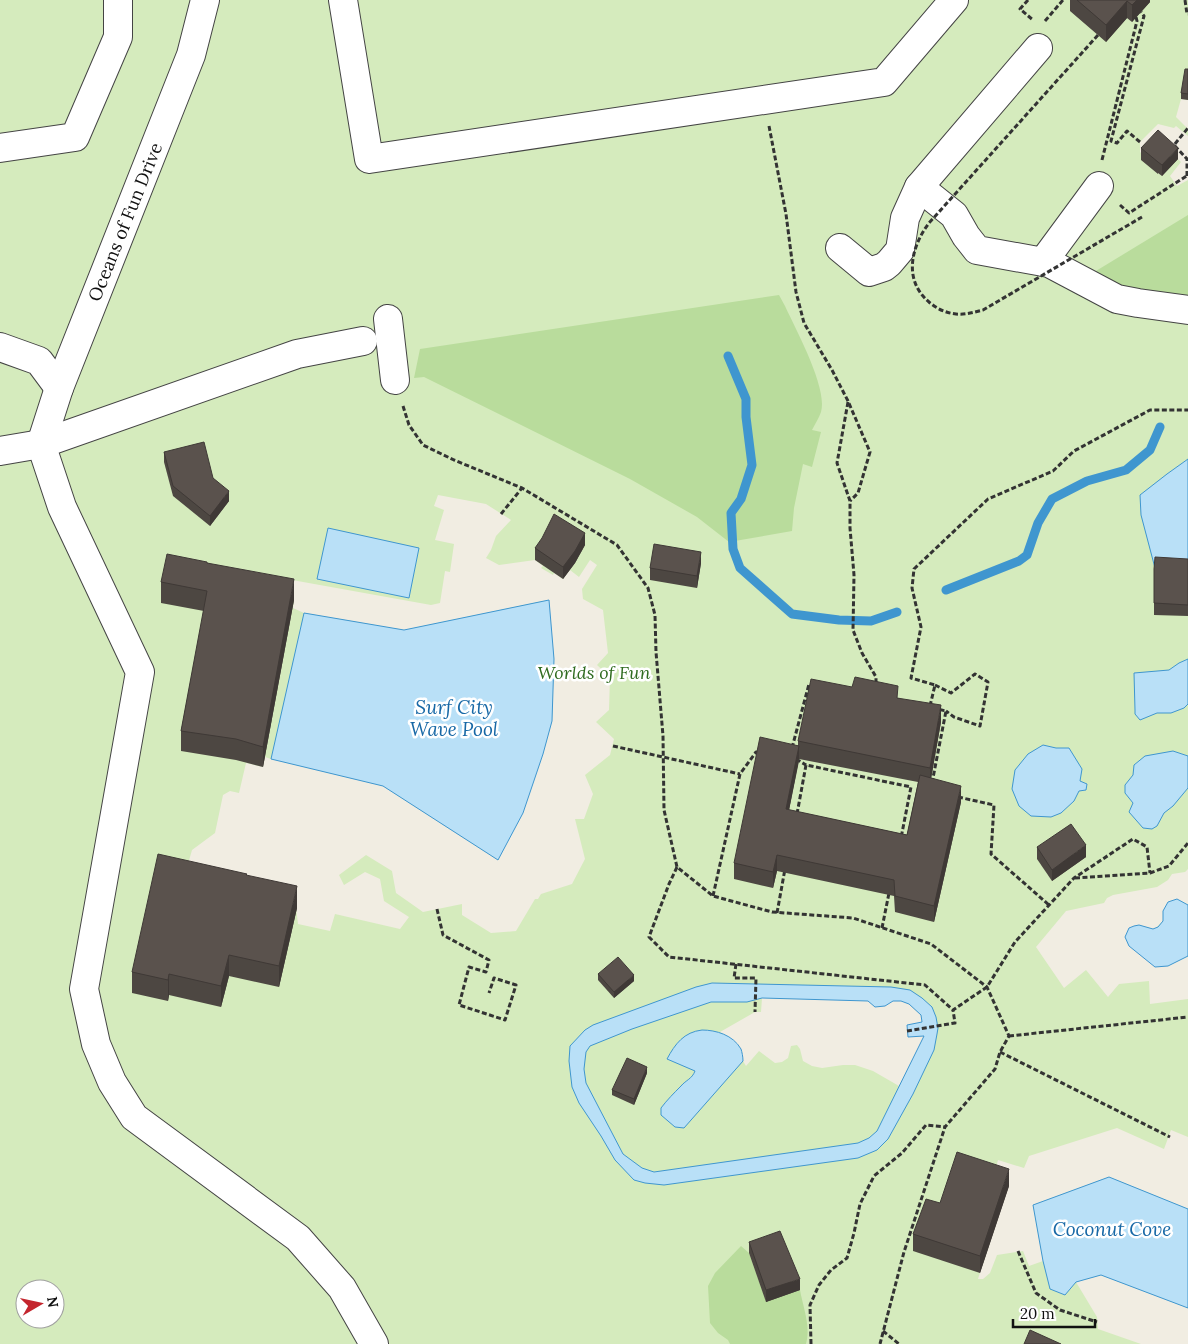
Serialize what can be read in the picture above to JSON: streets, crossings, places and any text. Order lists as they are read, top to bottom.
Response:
{
  "streets": {
    "street": ["Oceans of Fun Drive"]
  },
  "water": ["Surf City Wave Pool", "Coconut Cove"],
  "parks": ["Worlds of Fun"],
  "scale_bar": "20 m",
  "north": "right"
}
